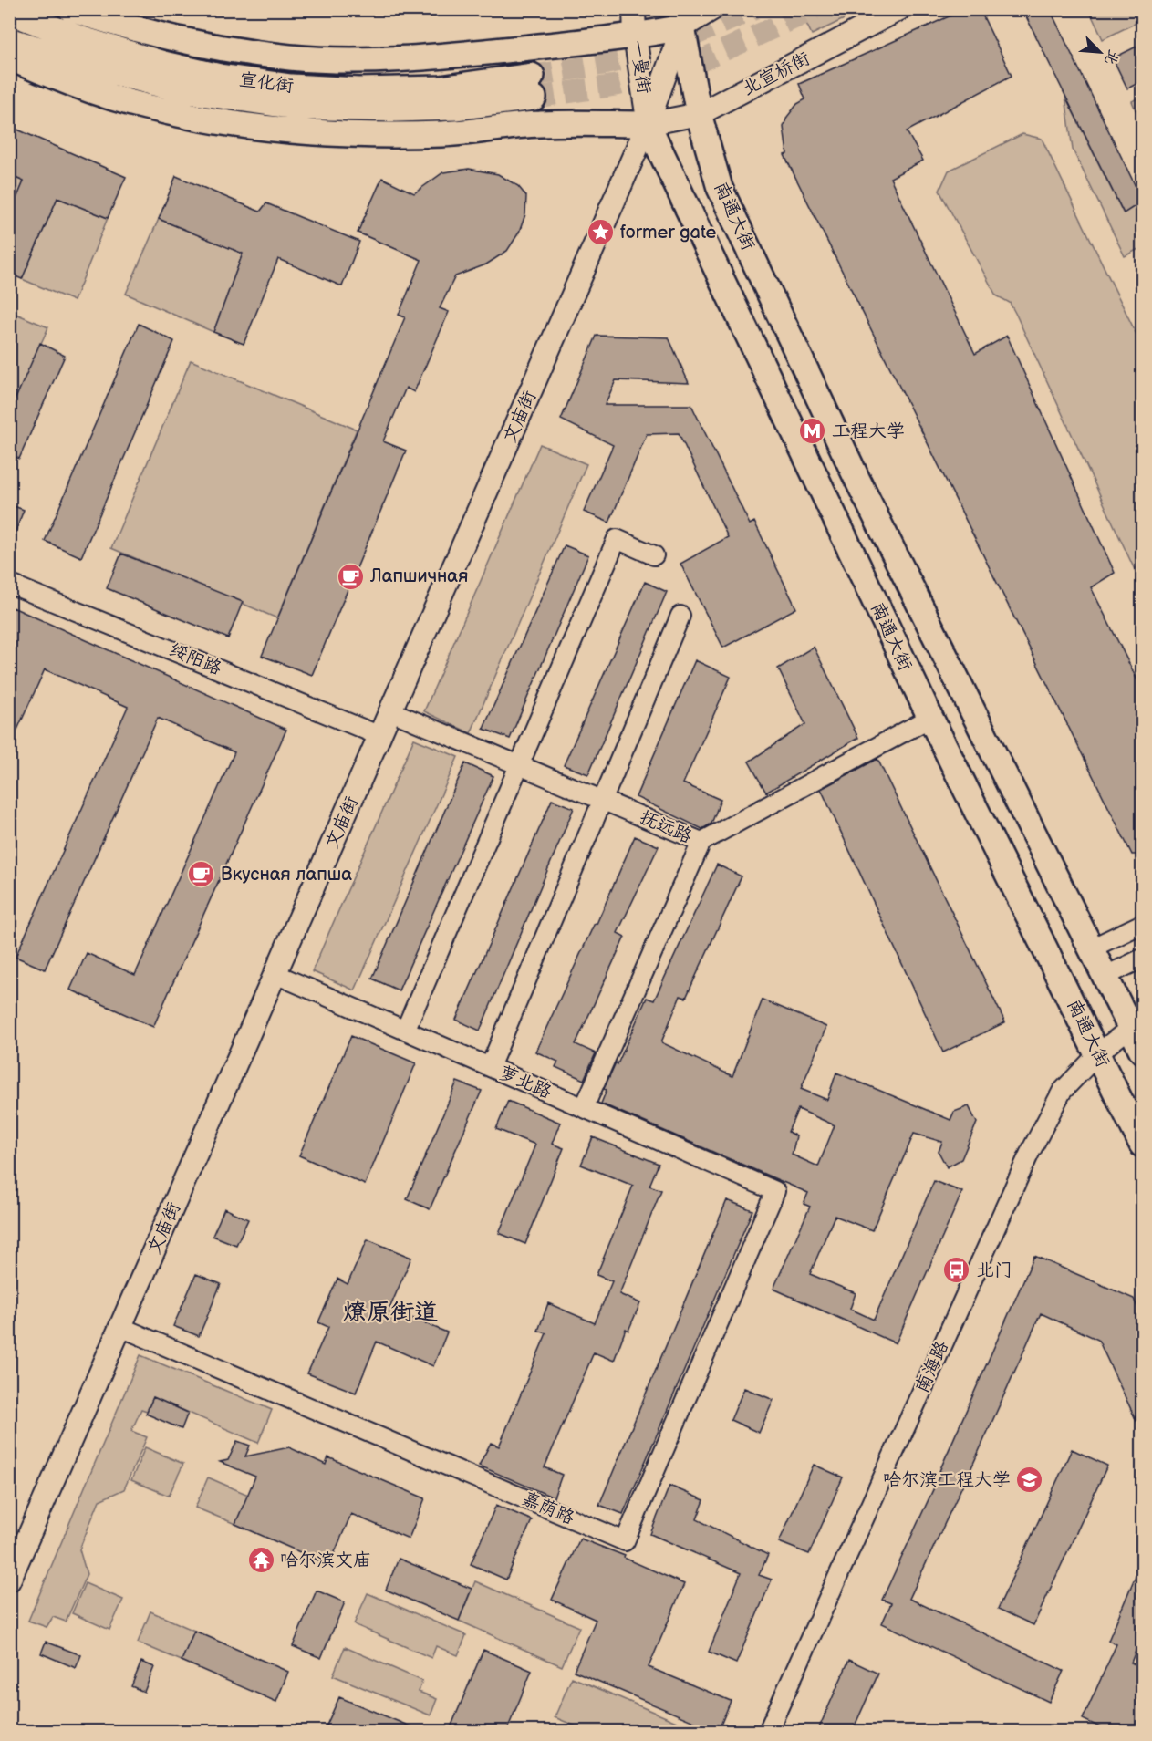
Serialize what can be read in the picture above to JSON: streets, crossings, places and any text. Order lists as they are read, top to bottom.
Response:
{
  "streets": {
    "highway": ["宣化街", "南通大街"],
    "main road": ["一曼街", "北宣桥街", "文庙街"],
    "street": [
      "绥阳路",
      "抚远路",
      "萝北路",
      "南海路",
      "嘉荫路"
    ]
  },
  "crossings": [
    ["一曼街", "北宣桥街"],
    ["一曼街", "南通大街"],
    ["一曼街", "文庙街"],
    ["北宣桥街", "南通大街"],
    ["北宣桥街", "文庙街"],
    ["南通大街", "文庙街"],
    ["南通大街", "抚远路"],
    ["南通大街", "南海路"],
    ["文庙街", "绥阳路"],
    ["文庙街", "抚远路"],
    ["文庙街", "萝北路"],
    ["文庙街", "嘉荫路"],
    ["萝北路", "嘉荫路"]
  ],
  "districts": ["燎原街道"],
  "places": {
    "place": ["former gate"],
    "metro station": ["工程大学"],
    "cafe": ["Лапшичная", "Вкусная лапша"],
    "bus stop": ["北门"],
    "school or university": ["哈尔滨工程大学"],
    "temple": ["哈尔滨文庙"]
  },
  "north": "bottom right"
}
